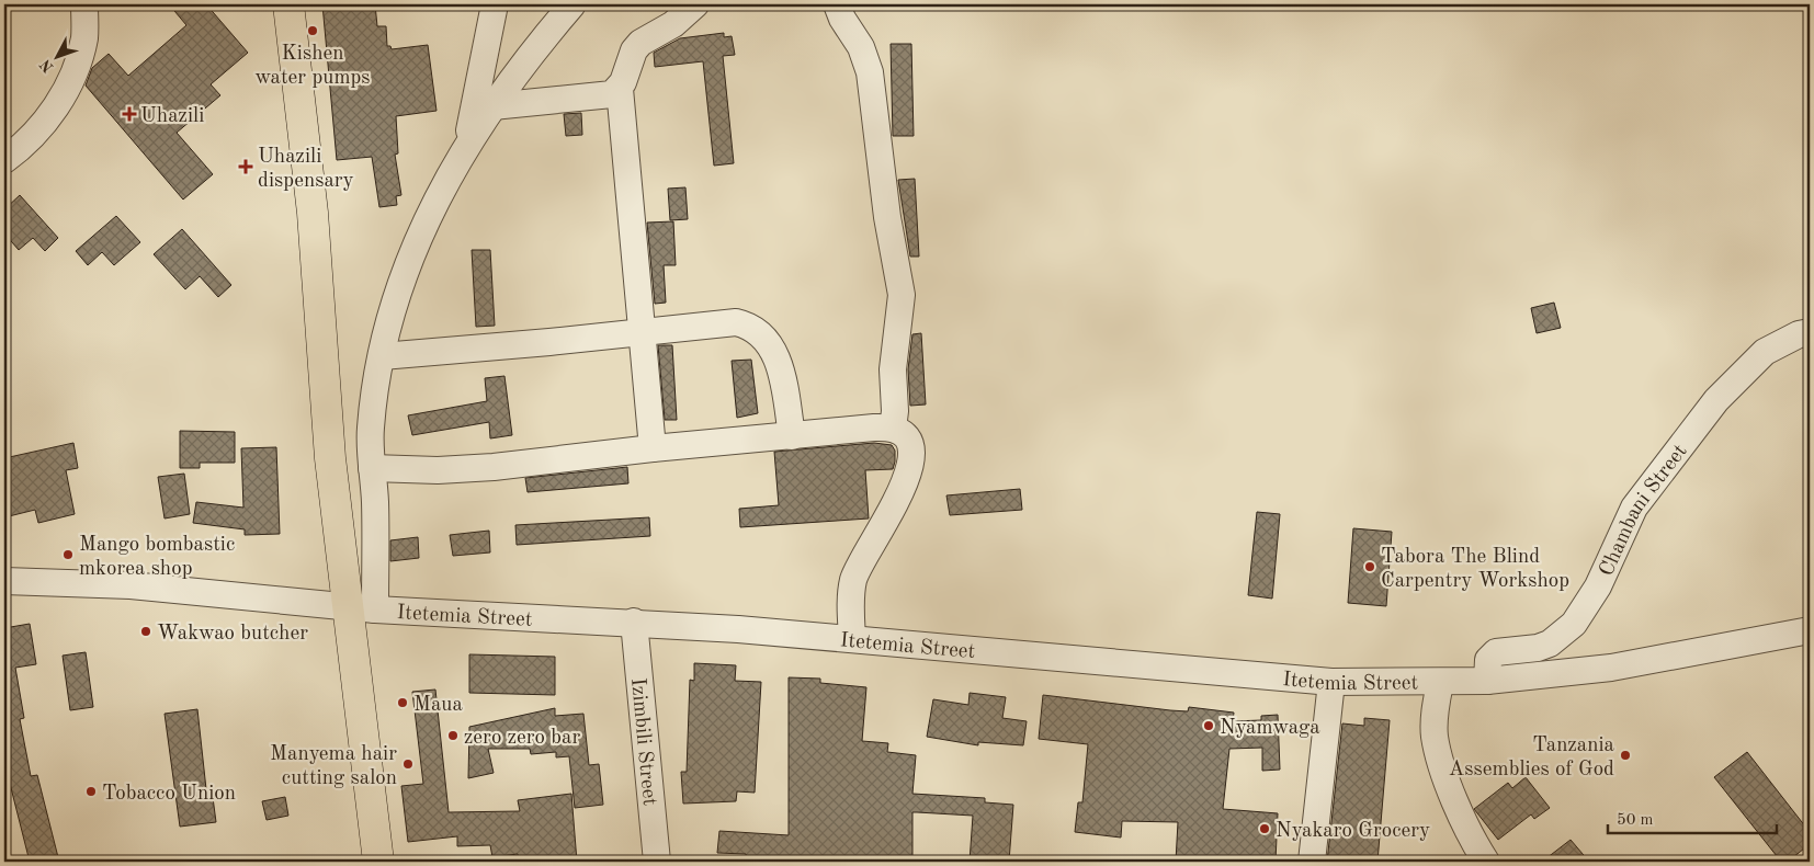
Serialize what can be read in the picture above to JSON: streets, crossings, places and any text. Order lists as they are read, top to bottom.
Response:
{
  "streets": {
    "street": ["Chambani Street", "Itetemia Street", "Izimbili Street"]
  },
  "crossings": [
    ["Chambani Street", "Itetemia Street"],
    ["Itetemia Street", "Izimbili Street"]
  ],
  "places": {
    "other": [
      "Kishen water pumps",
      "Mango bombastic mkorea shop",
      "Tabora The Blind Carpentry Workshop",
      "Wakwao butcher",
      "Maua",
      "Nyamwaga",
      "zero zero bar",
      "Tanzania Assemblies of God",
      "Manyema hair cutting salon",
      "Tobacco Union",
      "Nyakaro Grocery"
    ],
    "health": ["Uhazili", "Uhazili dispensary"]
  },
  "scale_bar": "50 m",
  "north": "bottom left"
}
